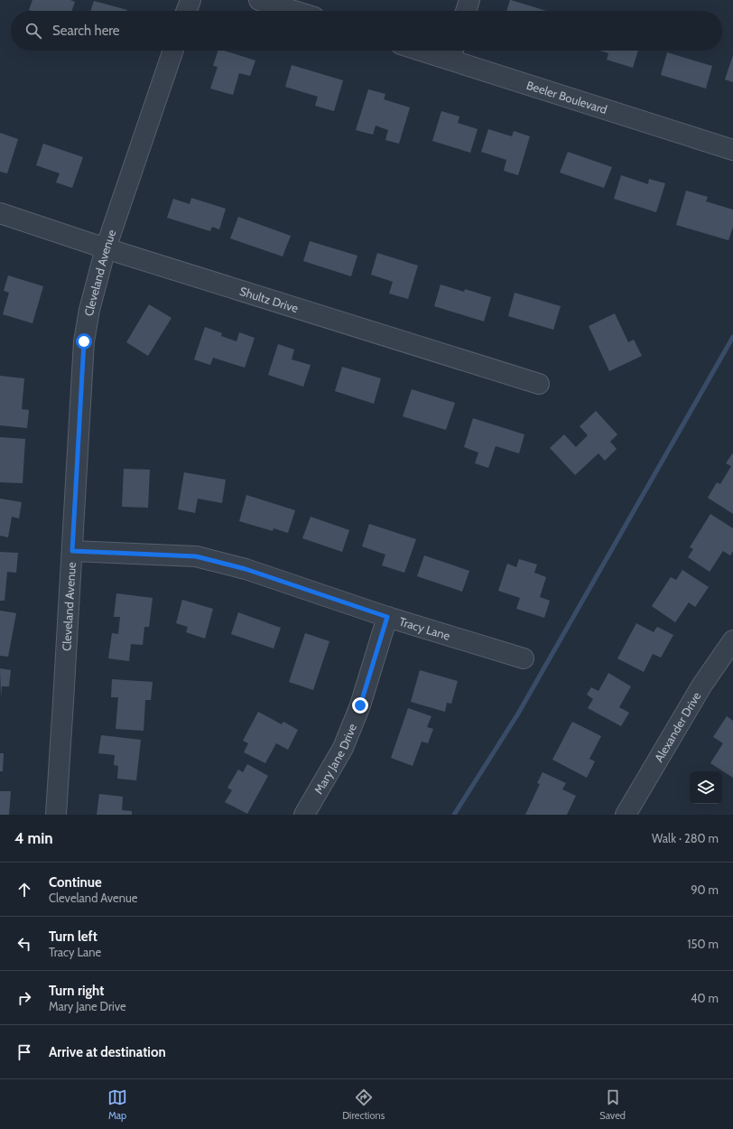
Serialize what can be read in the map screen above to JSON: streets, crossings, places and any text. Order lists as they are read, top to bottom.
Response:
{
  "streets": {
    "street": [
      "Beeler Boulevard",
      "Cleveland Avenue",
      "Shultz Drive",
      "Tracy Lane",
      "Alexander Drive",
      "Mary Jane Drive"
    ]
  },
  "crossings": [
    ["Cleveland Avenue", "Shultz Drive"],
    ["Cleveland Avenue", "Tracy Lane"],
    ["Tracy Lane", "Mary Jane Drive"]
  ],
  "page": {
    "search": "Search here",
    "heading": ["4 min", "Walk · 280 m"],
    "list": [
      ["Continue", "Cleveland Avenue", "90 m"],
      ["Turn left", "Tracy Lane", "150 m"],
      ["Turn right", "Mary Jane Drive", "40 m"],
      "Arrive at destination"
    ],
    "nav": ["Map", "Directions", "Saved"]
  }
}
